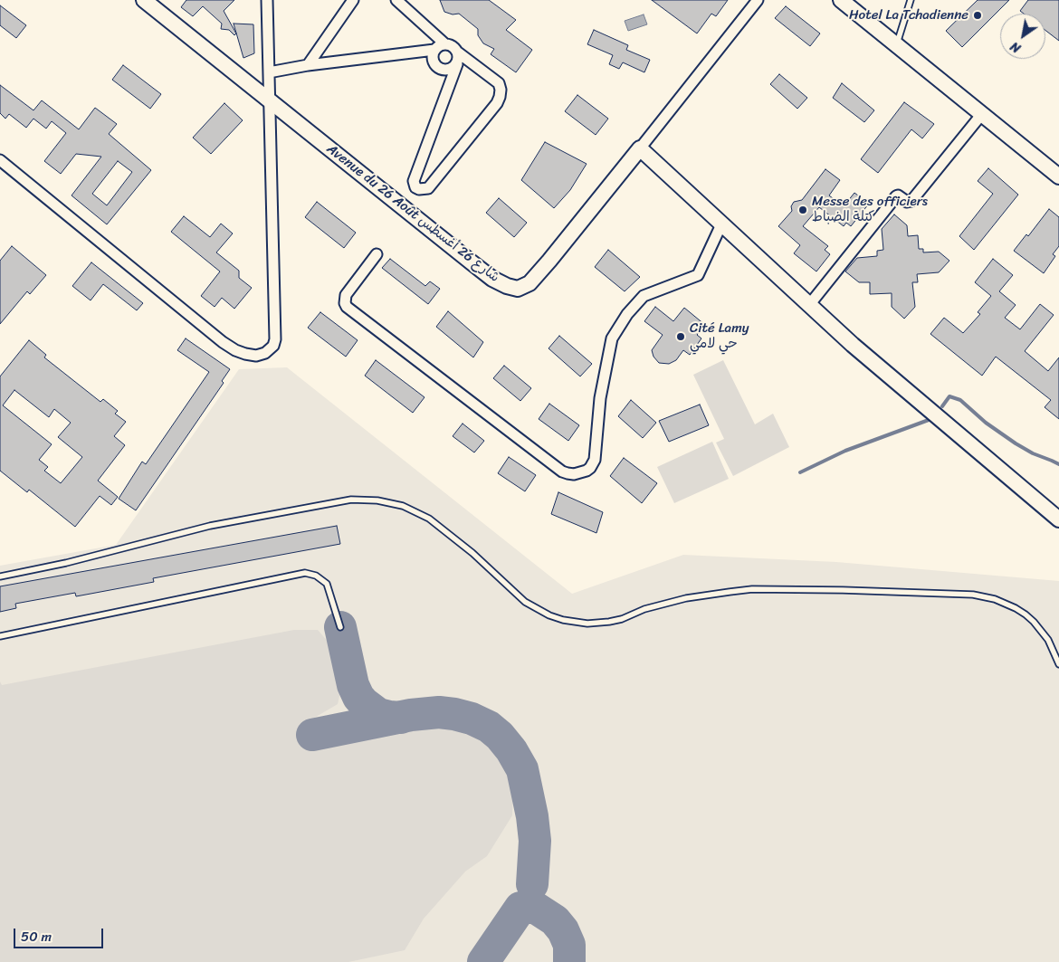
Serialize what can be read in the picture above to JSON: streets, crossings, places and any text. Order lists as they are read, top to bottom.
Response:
{
  "streets": {
    "street": ["Avenue du 26 Août شارع 26 أغسطس"]
  },
  "places": ["Hotel La Tchadienne", "Messe des officiers كتلة الضباط", "Cité Lamy حي لامي"],
  "scale_bar": "50 m",
  "north": "bottom left"
}
